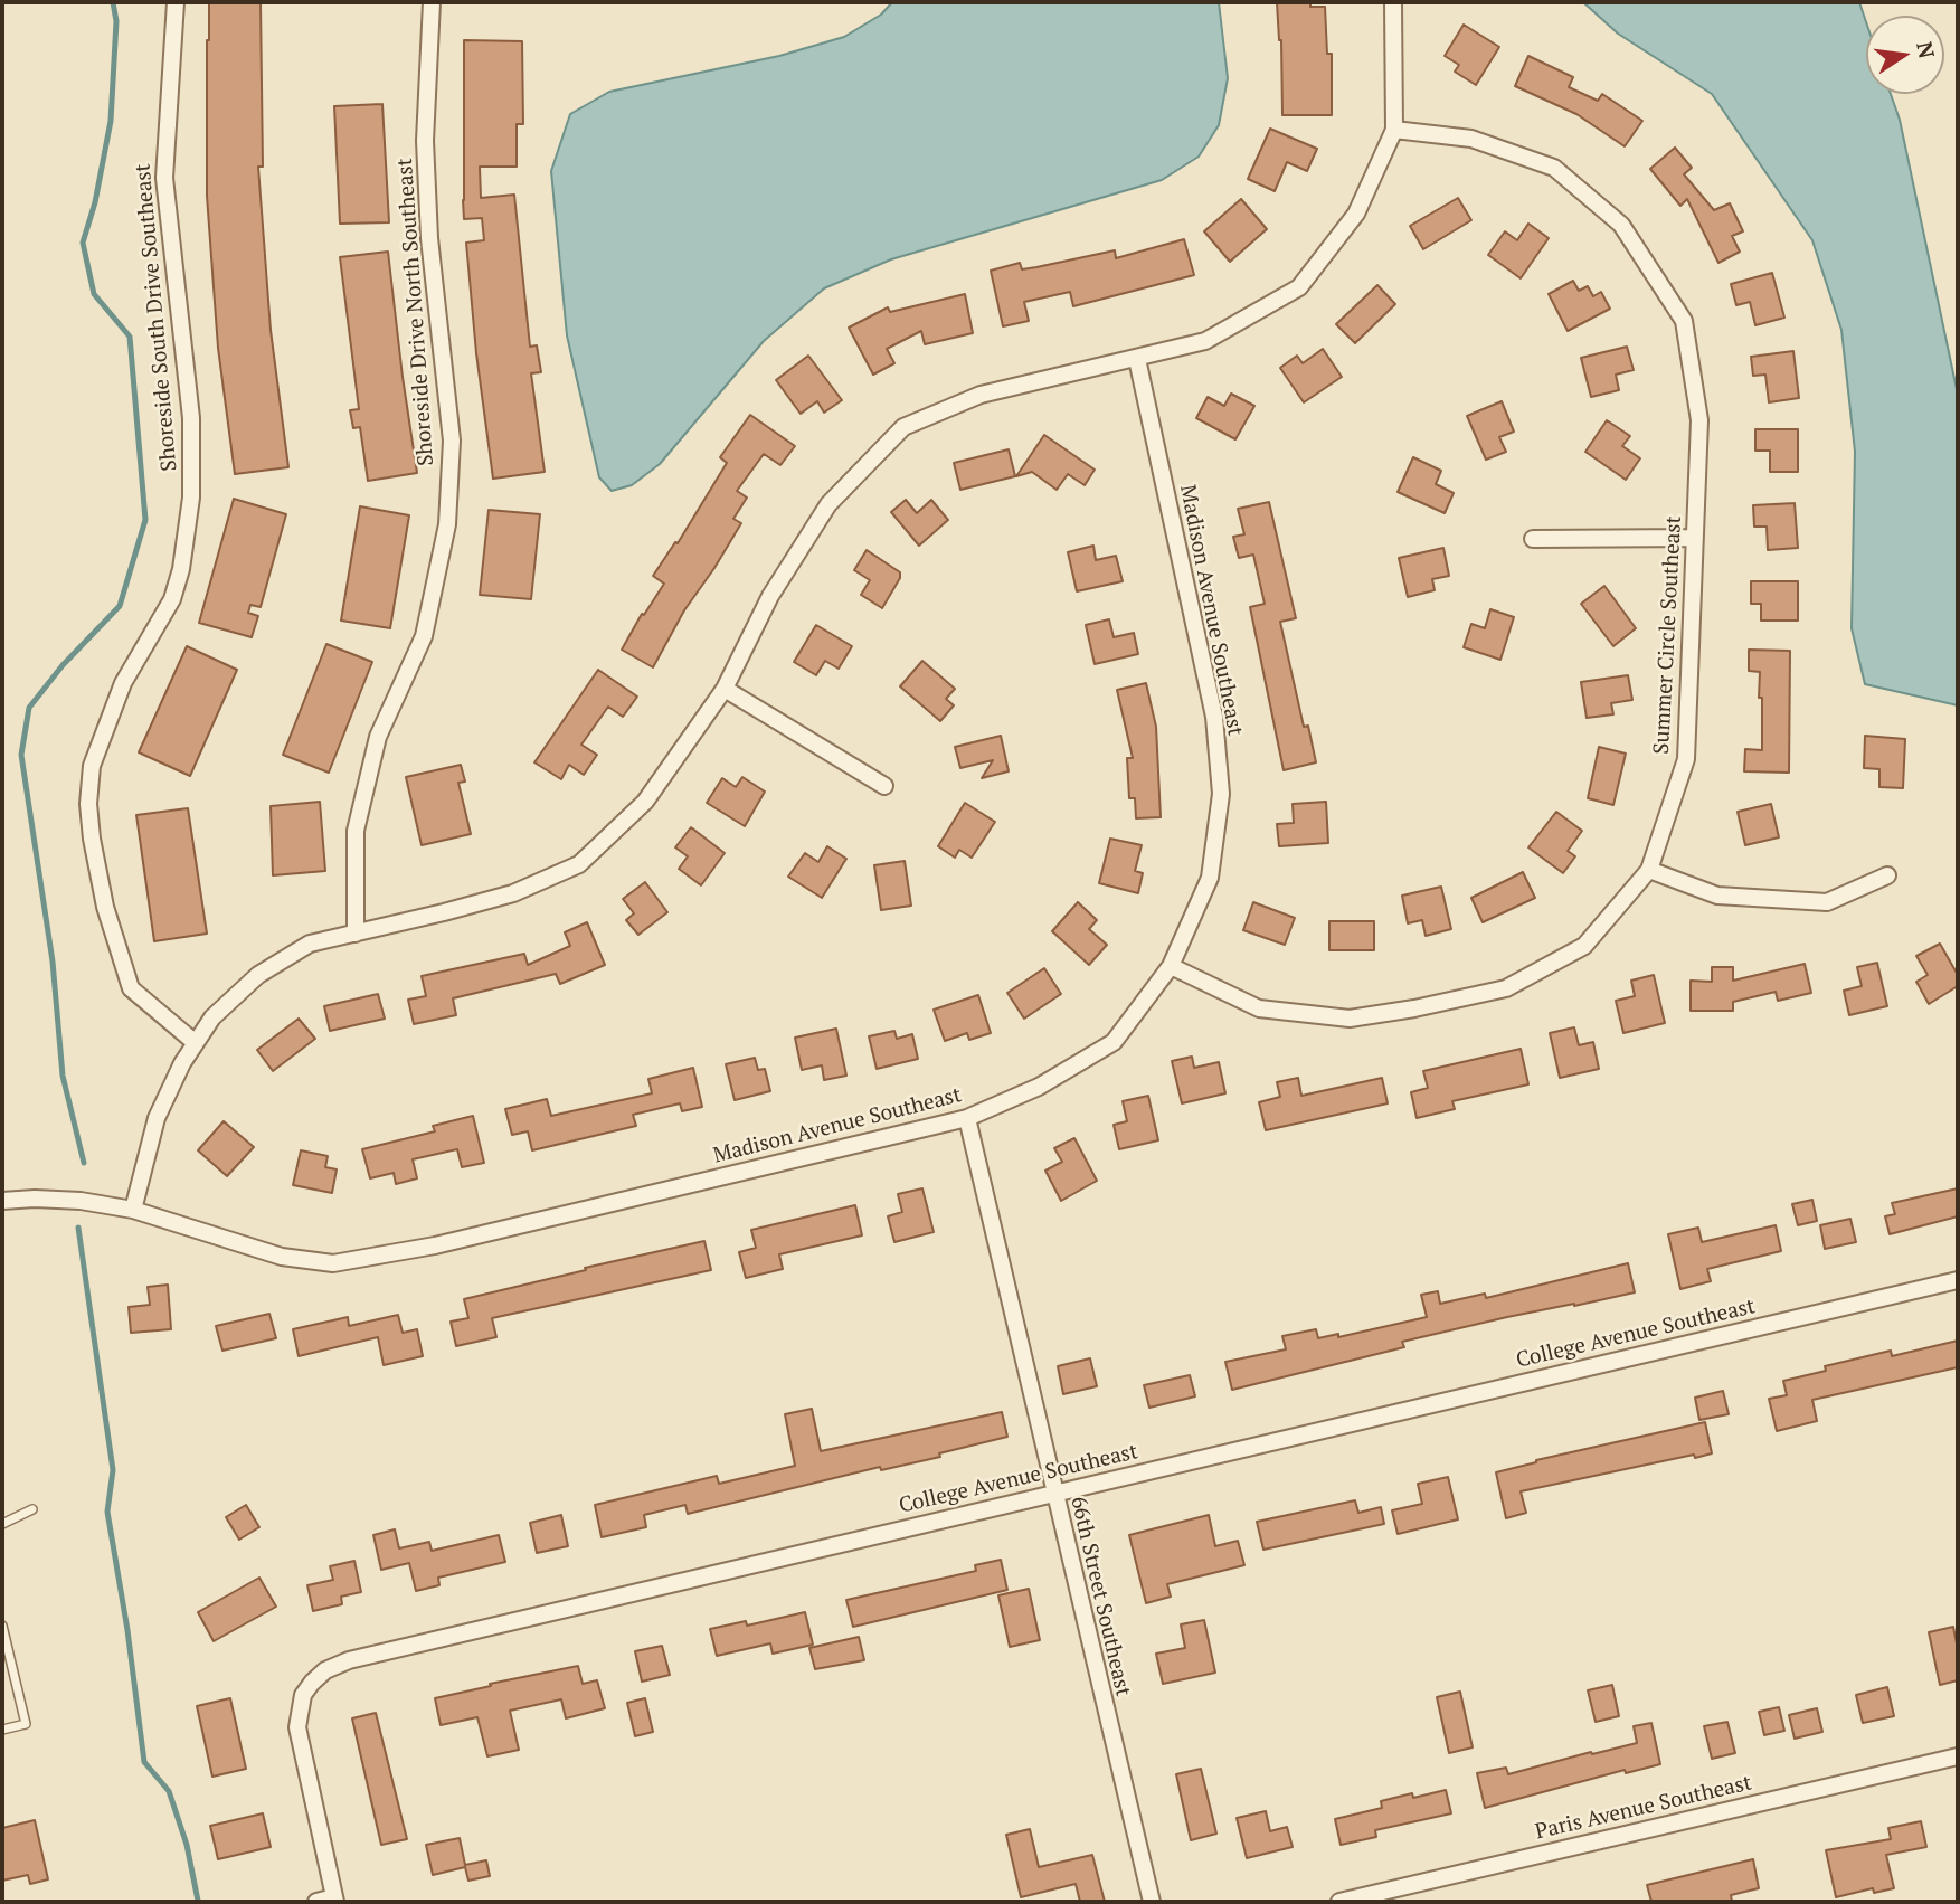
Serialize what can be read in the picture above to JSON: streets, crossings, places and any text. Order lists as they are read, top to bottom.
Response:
{
  "streets": {
    "street": [
      "Shoreside Drive North Southeast",
      "Shoreside South Drive Southeast",
      "Madison Avenue Southeast",
      "Summer Circle Southeast",
      "College Avenue Southeast",
      "66th Street Southeast",
      "Paris Avenue Southeast"
    ]
  },
  "crossings": [
    ["Madison Avenue Southeast", "Summer Circle Southeast"],
    ["Madison Avenue Southeast", "66th Street Southeast"],
    ["College Avenue Southeast", "66th Street Southeast"]
  ],
  "north": "right"
}
